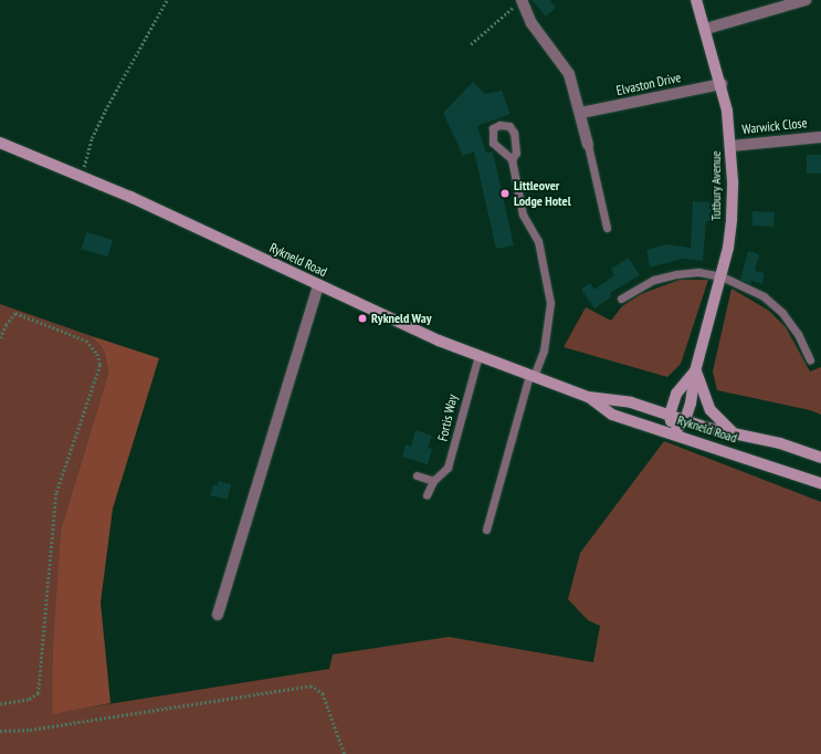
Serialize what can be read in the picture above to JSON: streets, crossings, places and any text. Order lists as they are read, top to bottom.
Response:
{
  "streets": {
    "street": [
      "Elvaston Drive",
      "Warwick Close",
      "Tutbury Avenue",
      "Rykneld Road"
    ],
    "lane": ["Fortis Way"]
  },
  "crossings": [
    ["Elvaston Drive", "Tutbury Avenue"],
    ["Warwick Close", "Tutbury Avenue"],
    ["Tutbury Avenue", "Rykneld Road"],
    ["Rykneld Road", "Fortis Way"]
  ],
  "places": ["Littleover Lodge Hotel", "Rykneld Way"]
}
